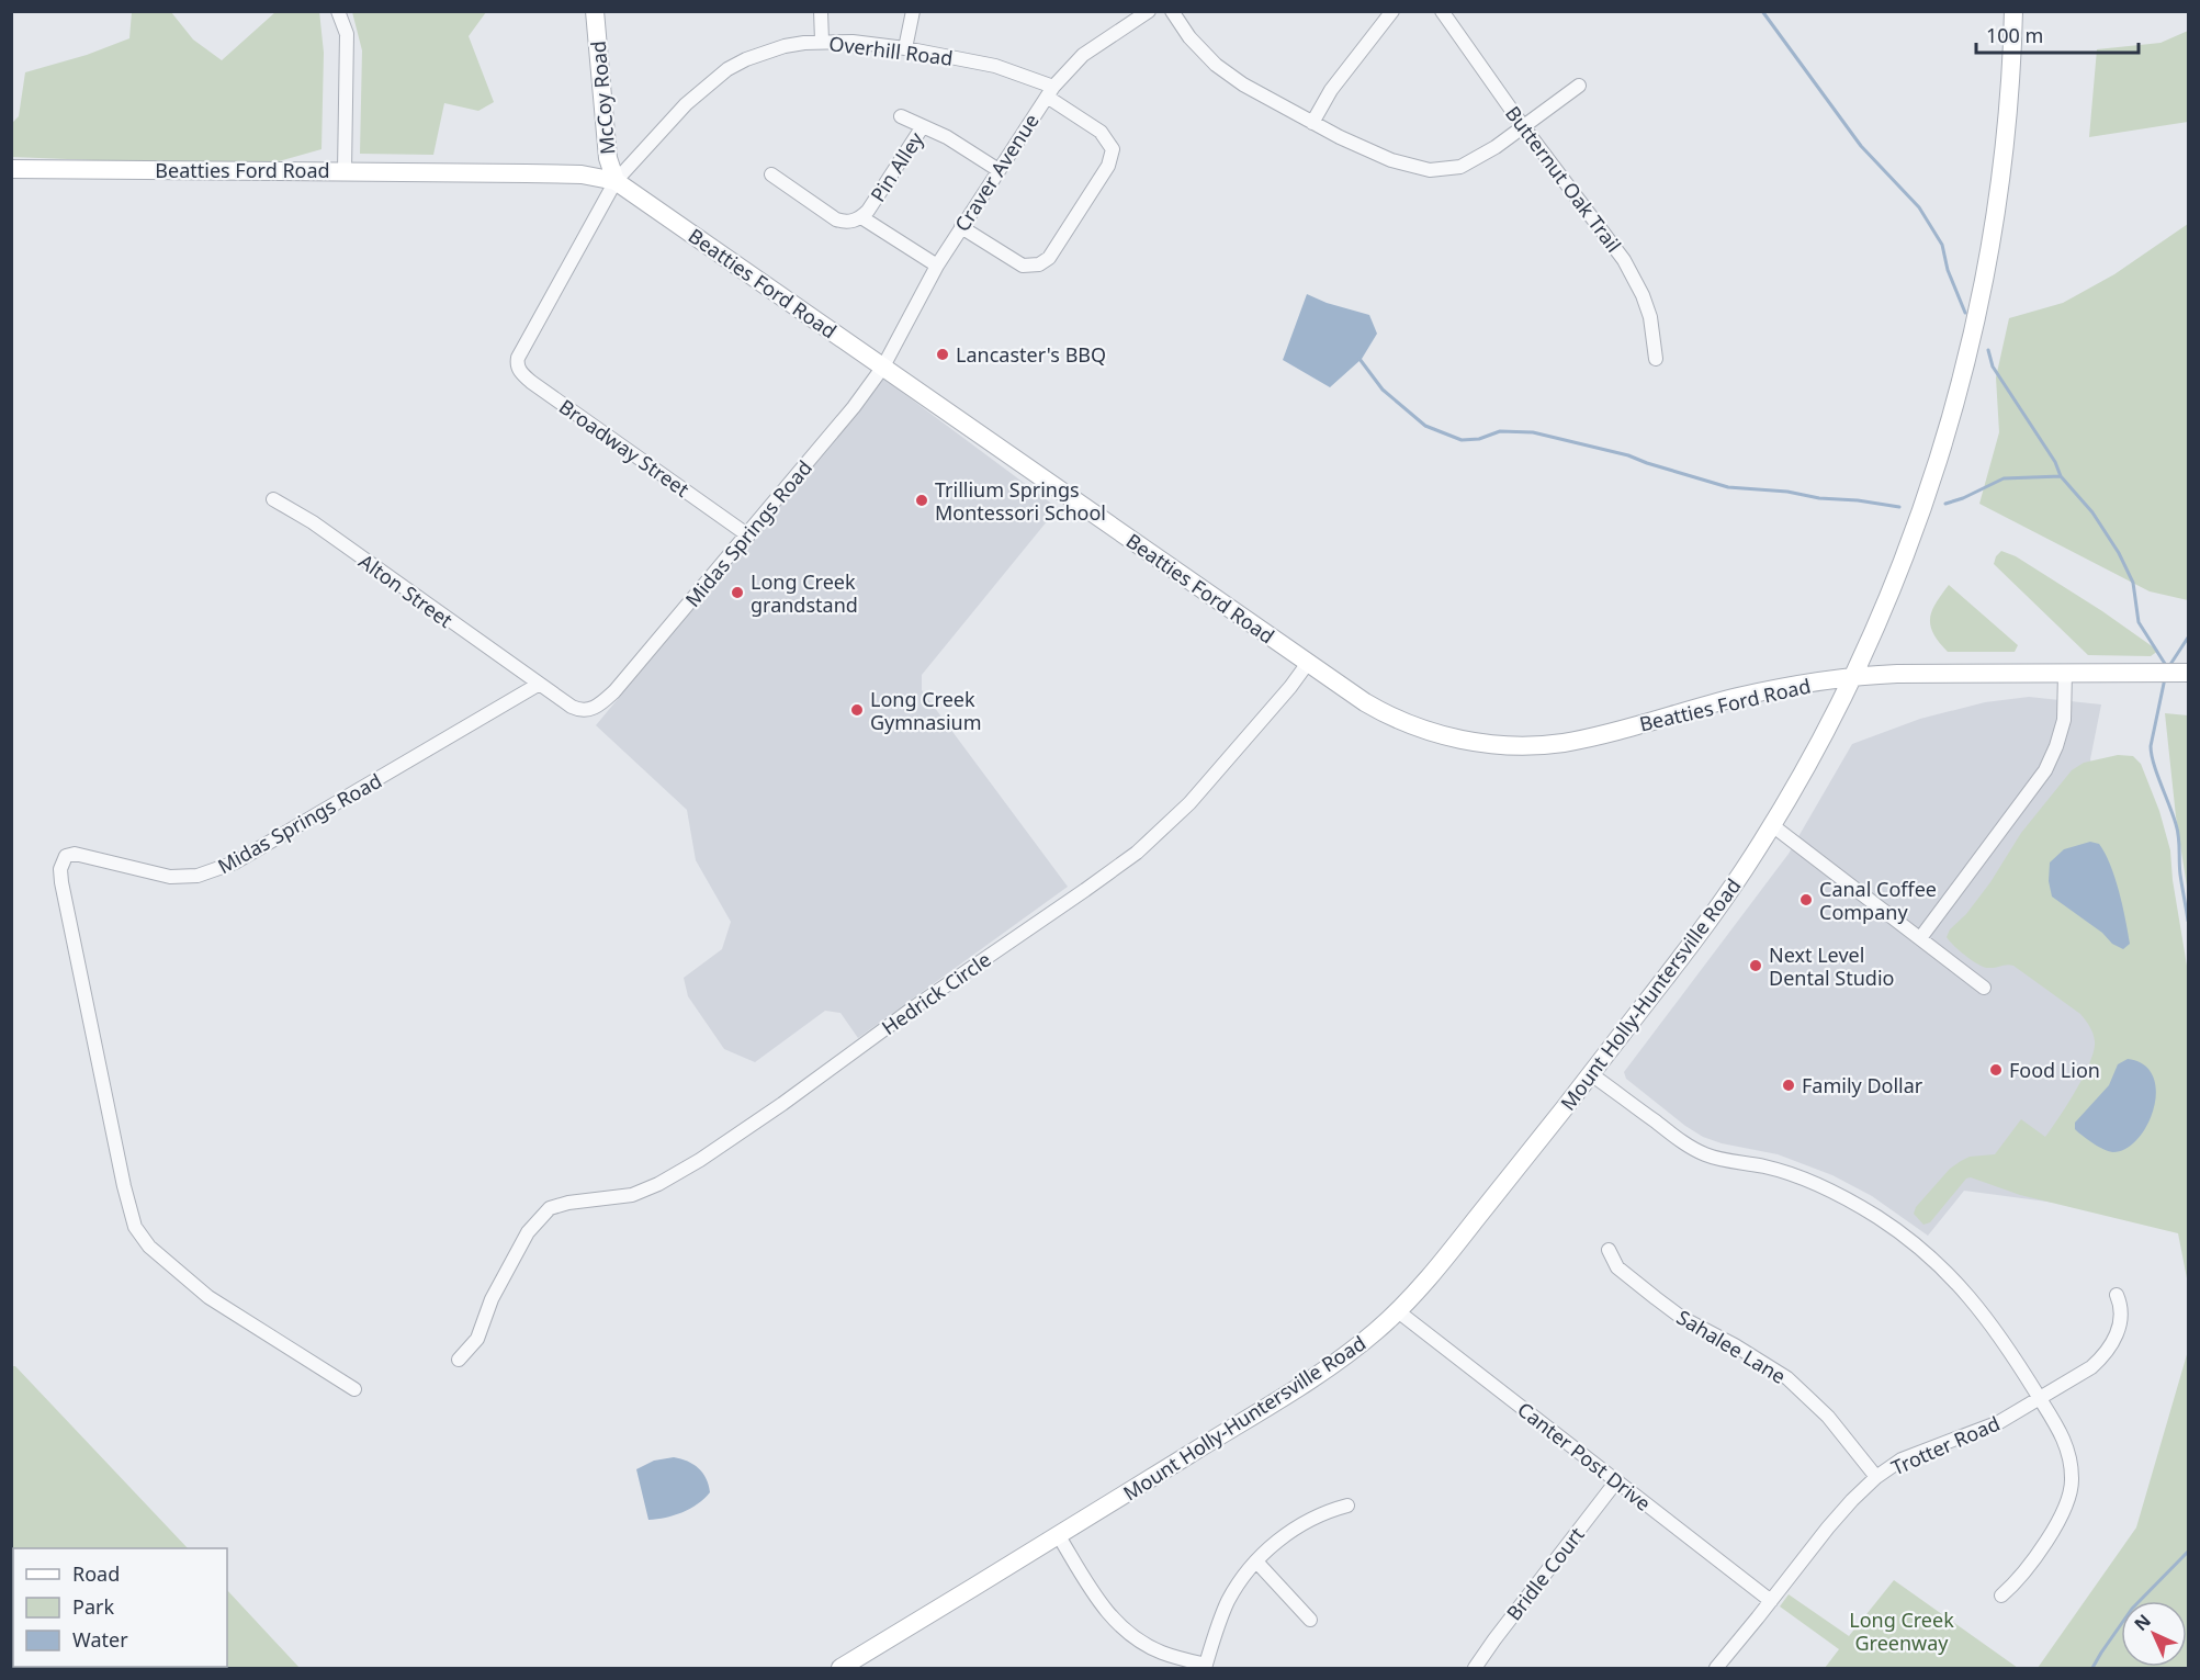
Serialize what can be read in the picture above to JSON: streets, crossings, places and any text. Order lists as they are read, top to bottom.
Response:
{
  "streets": {
    "main road": ["McCoy Road", "Beatties Ford Road", "Mount Holly-Huntersville Road"],
    "street": [
      "Overhill Road",
      "Pin Alley",
      "Craver Avenue",
      "Butternut Oak Trail",
      "Broadway Street",
      "Midas Springs Road",
      "Alton Street",
      "Hedrick Circle",
      "Sahalee Lane",
      "Trotter Road",
      "Canter Post Drive",
      "Bridle Court"
    ]
  },
  "crossings": [
    ["Overhill Road", "McCoy Road"],
    ["Overhill Road", "Beatties Ford Road"],
    ["Overhill Road", "Craver Avenue"],
    ["Overhill Road", "Broadway Street"],
    ["McCoy Road", "Beatties Ford Road"],
    ["Beatties Ford Road", "Craver Avenue"],
    ["Beatties Ford Road", "Midas Springs Road"],
    ["Beatties Ford Road", "Hedrick Circle"],
    ["Beatties Ford Road", "Mount Holly-Huntersville Road"],
    ["Craver Avenue", "Midas Springs Road"],
    ["Broadway Street", "Midas Springs Road"],
    ["Midas Springs Road", "Alton Street"],
    ["Mount Holly-Huntersville Road", "Canter Post Drive"],
    ["Sahalee Lane", "Trotter Road"],
    ["Trotter Road", "Canter Post Drive"],
    ["Canter Post Drive", "Bridle Court"]
  ],
  "parks": ["Long Creek Greenway"],
  "places": [
    "Lancaster's BBQ",
    "Trillium Springs Montessori School",
    "Long Creek grandstand",
    "Long Creek Gymnasium",
    "Canal Coffee Company",
    "Next Level Dental Studio",
    "Food Lion",
    "Family Dollar"
  ],
  "legend": ["Road", "Park", "Water"],
  "scale_bar": "100 m",
  "north": "top left"
}
